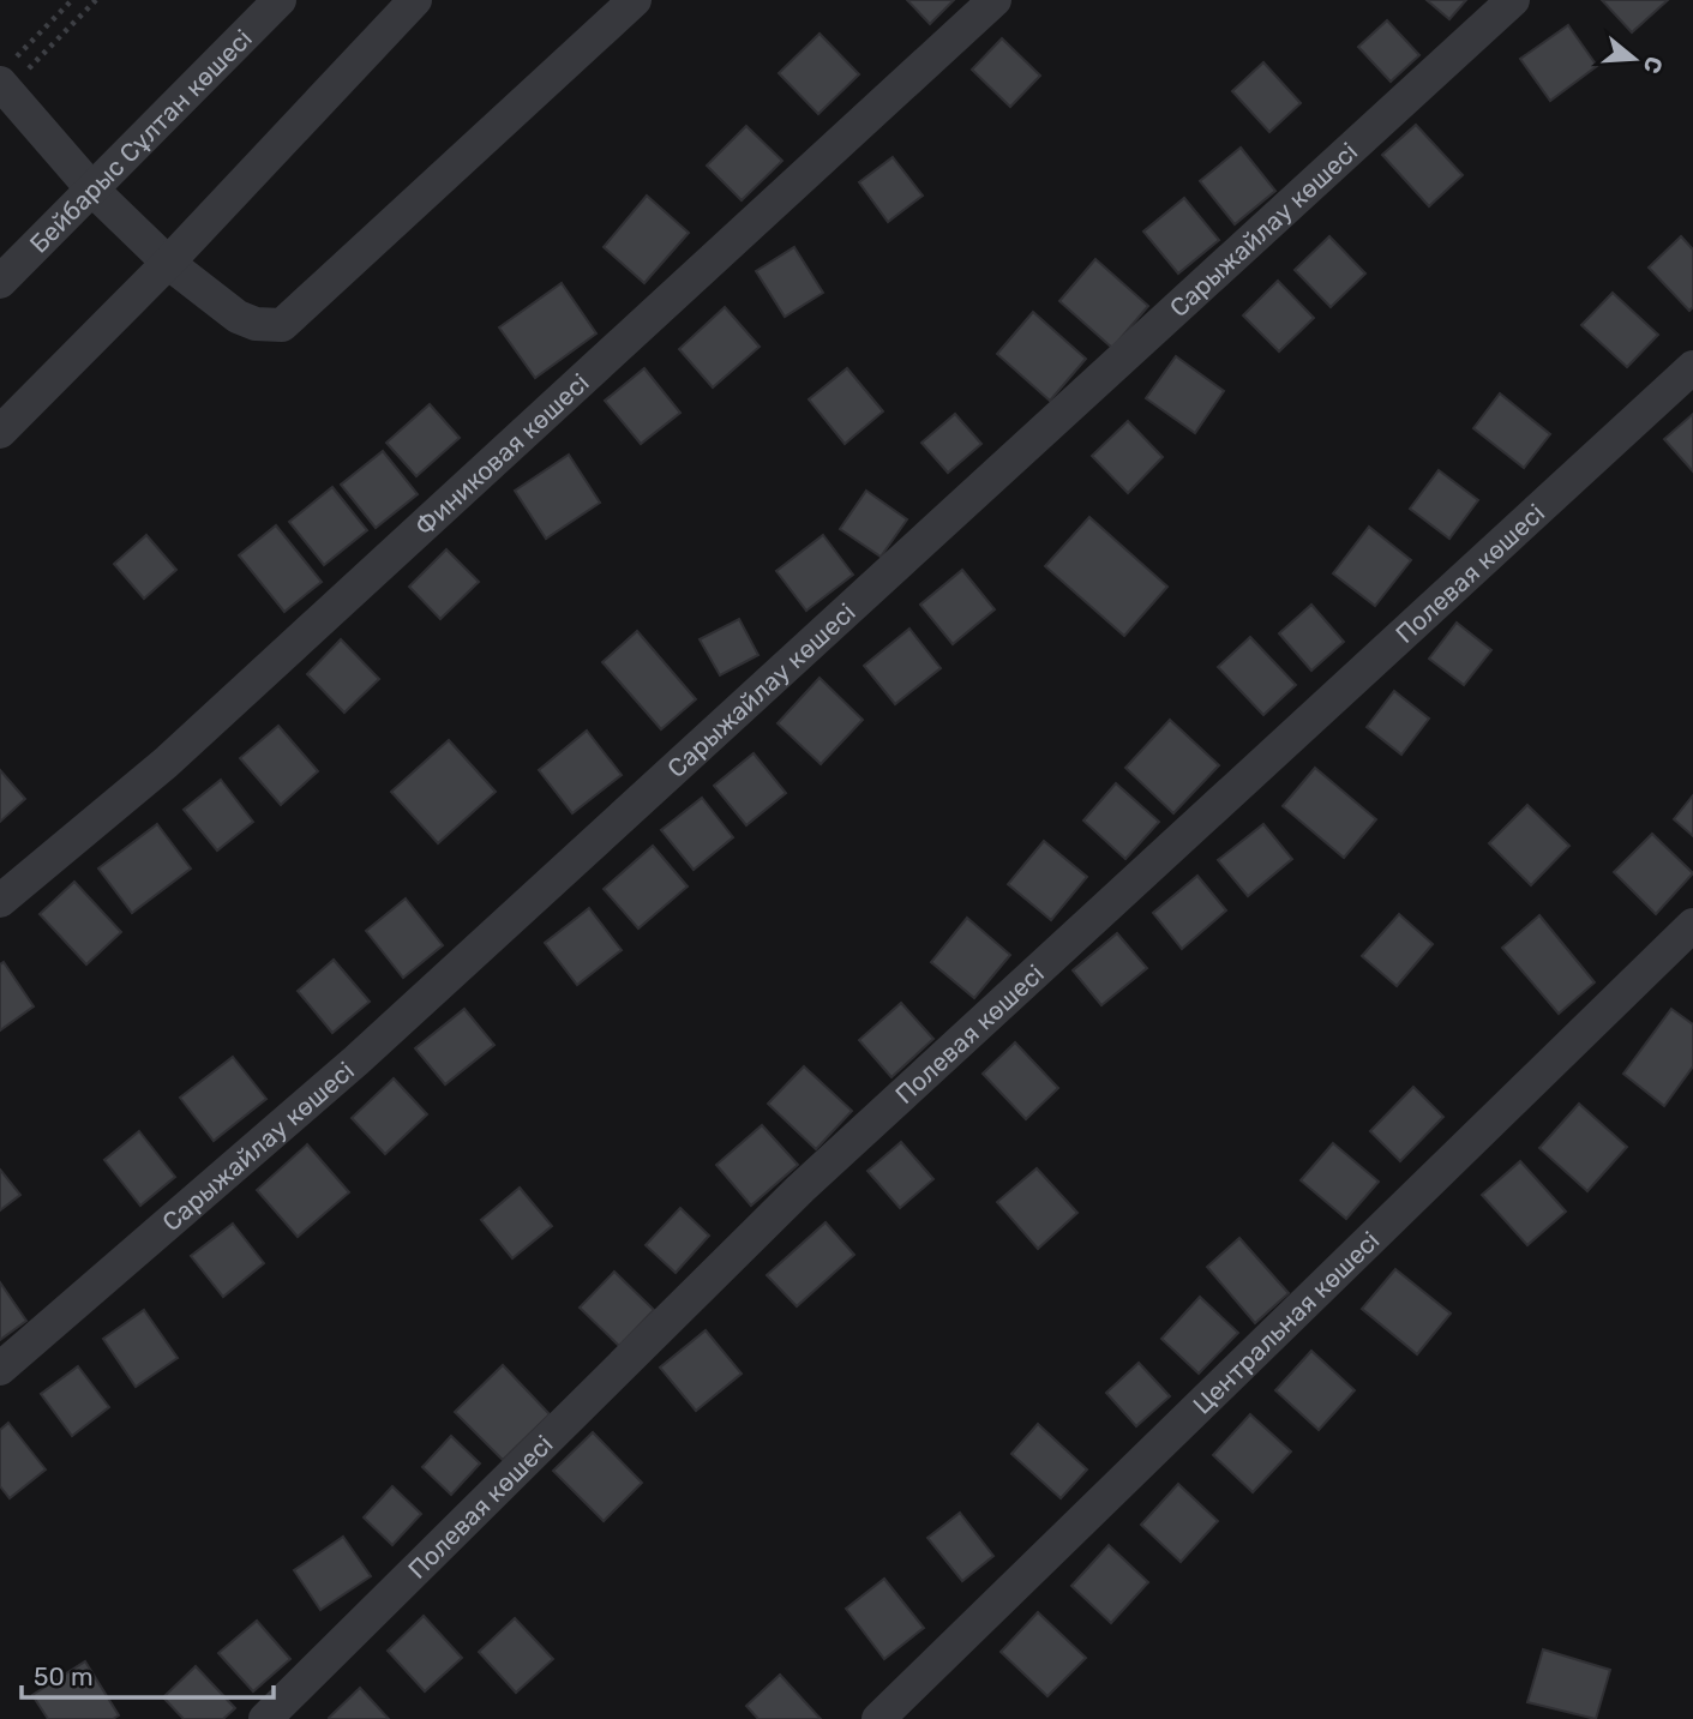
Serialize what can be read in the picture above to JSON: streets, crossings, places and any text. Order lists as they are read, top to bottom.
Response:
{
  "streets": {
    "street": [
      "Бейбарыс Сұлтан көшесі",
      "Сарыжайлау көшесі",
      "Финиковая көшесі",
      "Полевая көшесі",
      "Центральная көшесі"
    ]
  },
  "scale_bar": "50 m",
  "north": "right"
}
